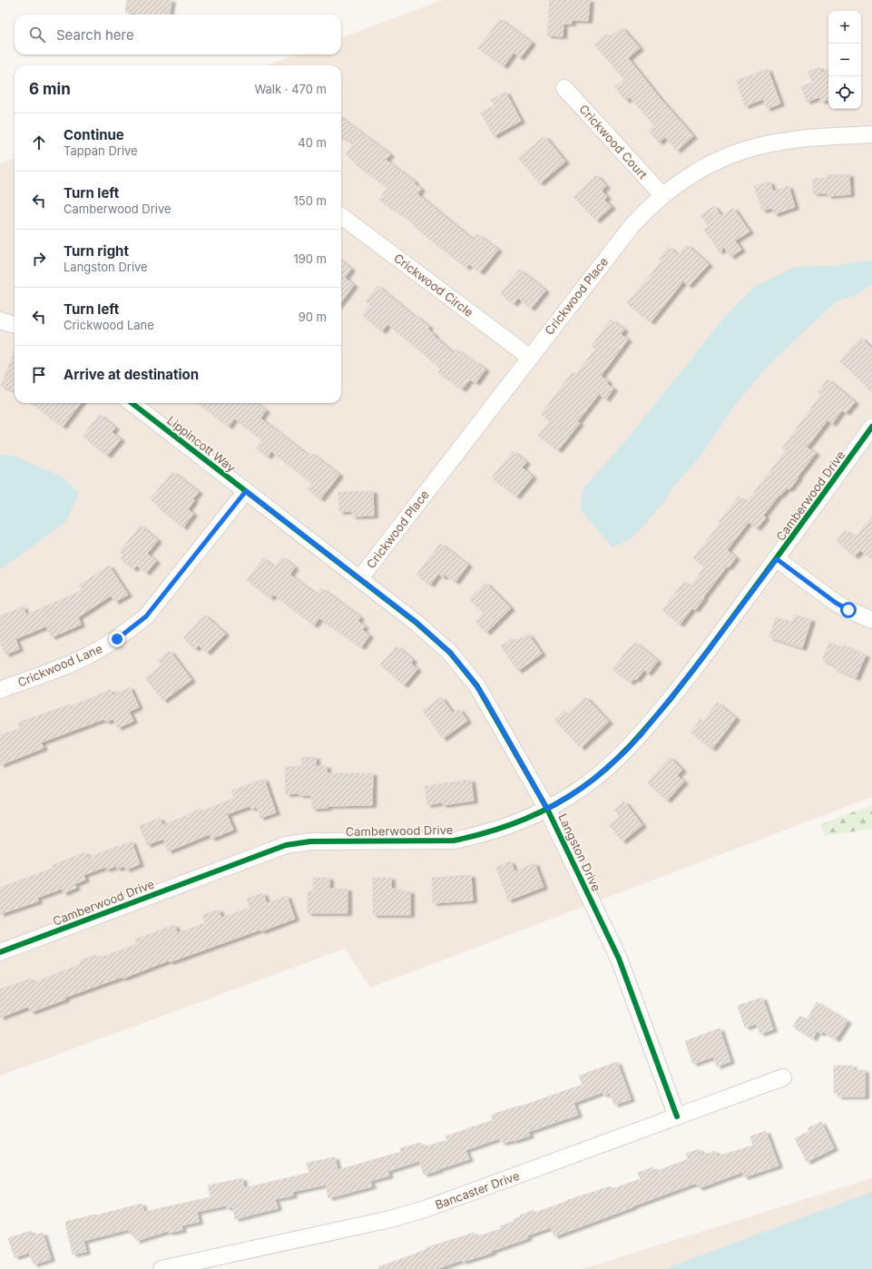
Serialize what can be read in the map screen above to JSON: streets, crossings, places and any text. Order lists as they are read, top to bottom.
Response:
{
  "streets": {
    "street": [
      "Crickwood Court",
      "Crickwood Circle",
      "Crickwood Place",
      "Lippincott Way",
      "Camberwood Drive",
      "Crickwood Lane",
      "Langston Drive",
      "Bancaster Drive"
    ]
  },
  "crossings": [
    ["Crickwood Court", "Crickwood Place"],
    ["Crickwood Circle", "Crickwood Place"],
    ["Crickwood Place", "Langston Drive"],
    ["Lippincott Way", "Crickwood Lane"],
    ["Lippincott Way", "Langston Drive"],
    ["Camberwood Drive", "Langston Drive"],
    ["Crickwood Lane", "Langston Drive"],
    ["Langston Drive", "Bancaster Drive"]
  ],
  "page": {
    "map_buttons": ["+", "−"],
    "search": "Search here",
    "heading": ["6 min", "Walk · 470 m"],
    "list": [
      ["Continue", "Tappan Drive", "40 m"],
      ["Turn left", "Camberwood Drive", "150 m"],
      ["Turn right", "Langston Drive", "190 m"],
      ["Turn left", "Crickwood Lane", "90 m"],
      "Arrive at destination"
    ]
  }
}
